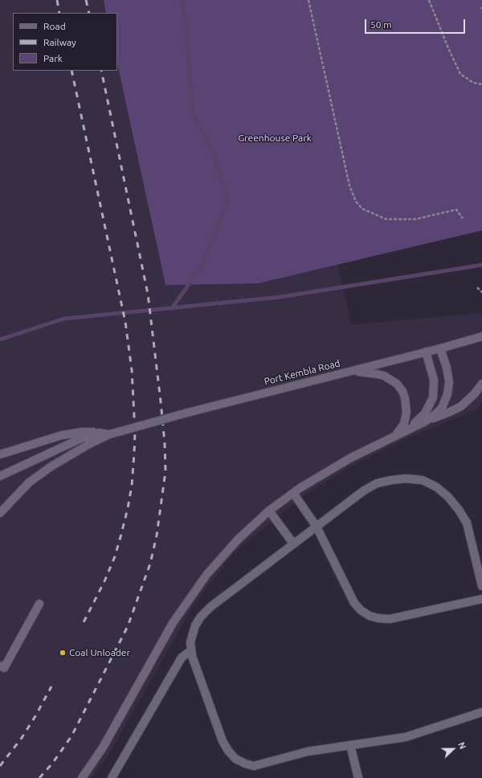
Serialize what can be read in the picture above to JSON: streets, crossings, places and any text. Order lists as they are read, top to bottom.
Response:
{
  "streets": {
    "street": ["Port Kembla Road"]
  },
  "parks": ["Greenhouse Park"],
  "places": ["Coal Unloader"],
  "legend": ["Road", "Railway", "Park"],
  "scale_bar": "50 m",
  "north": "right"
}
